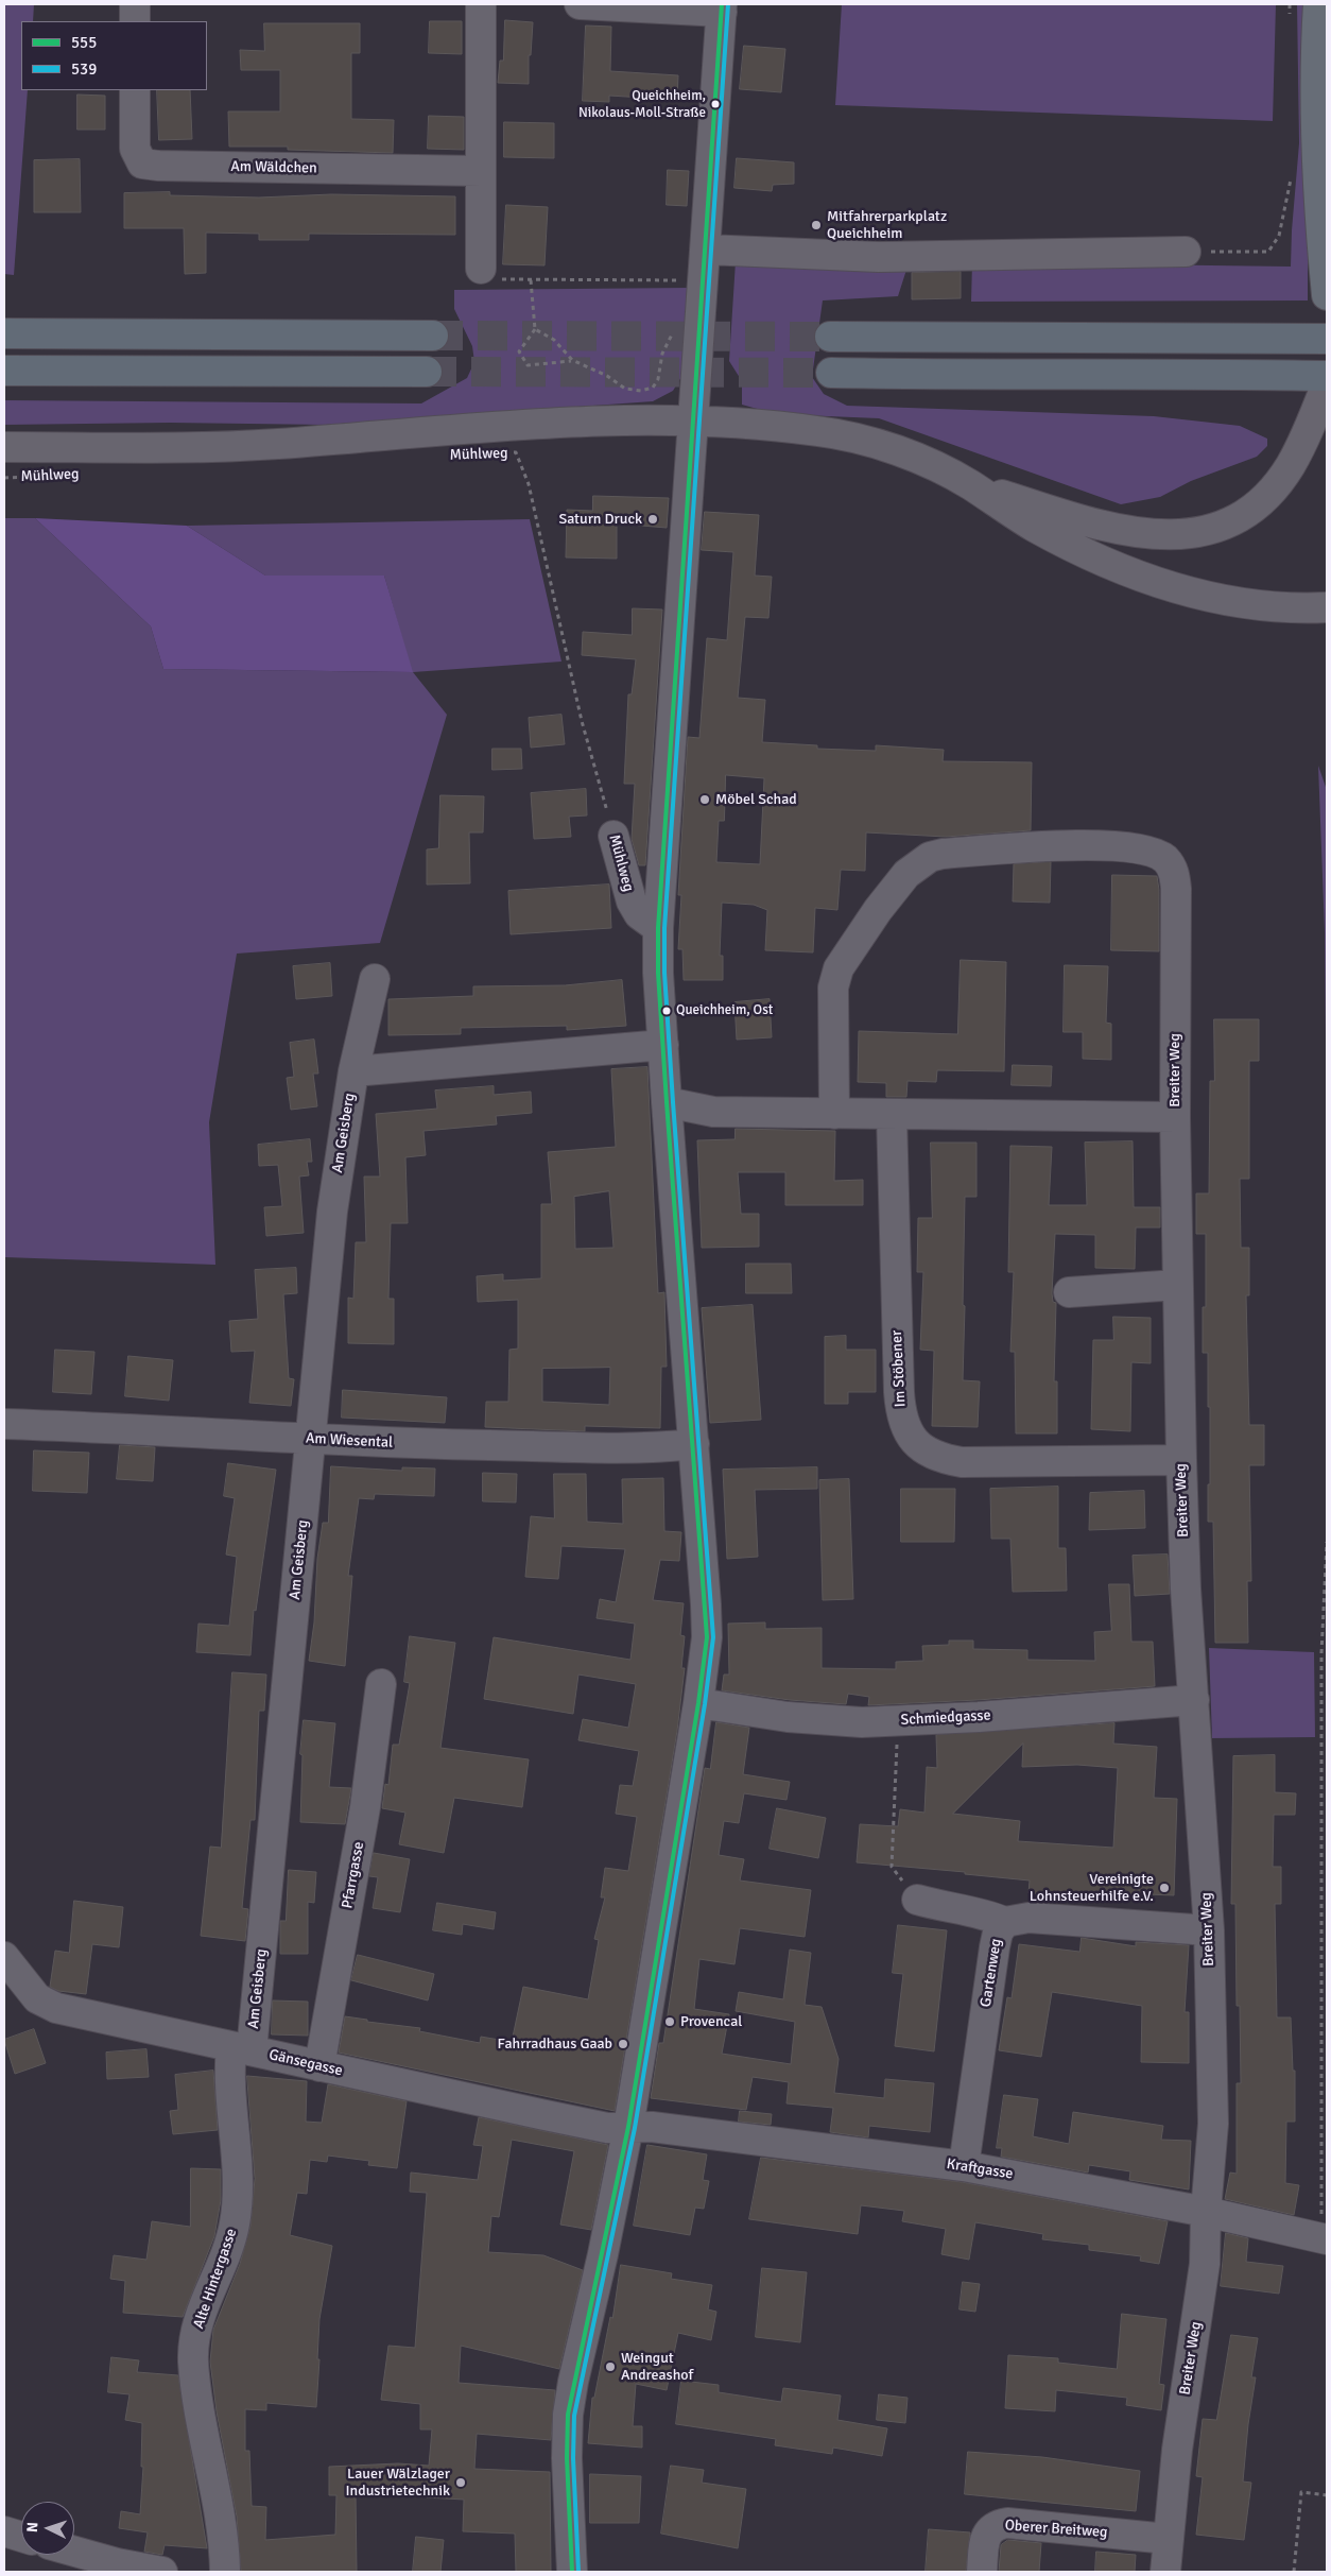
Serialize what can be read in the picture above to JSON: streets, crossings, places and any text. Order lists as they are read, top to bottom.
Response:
{
  "streets": {
    "street": [
      "Am Wäldchen",
      "Mühlweg",
      "Breiter Weg",
      "Am Geisberg",
      "Im Stöbener",
      "Am Wiesental",
      "Schmiedgasse",
      "Pfarrgasse",
      "Gartenweg",
      "Gänsegasse",
      "Kraftgasse",
      "Alte Hintergasse",
      "Oberer Breitweg"
    ]
  },
  "crossings": [
    ["Breiter Weg", "Im Stöbener"],
    ["Breiter Weg", "Schmiedgasse"],
    ["Breiter Weg", "Gartenweg"],
    ["Breiter Weg", "Kraftgasse"],
    ["Breiter Weg", "Oberer Breitweg"],
    ["Am Geisberg", "Am Wiesental"],
    ["Am Geisberg", "Gänsegasse"],
    ["Am Geisberg", "Alte Hintergasse"],
    ["Pfarrgasse", "Gänsegasse"],
    ["Gartenweg", "Kraftgasse"],
    ["Gänsegasse", "Kraftgasse"],
    ["Gänsegasse", "Alte Hintergasse"]
  ],
  "places": [
    "Queichheim, Nikolaus-Moll-Straße",
    "Mitfahrerparkplatz Queichheim",
    "Saturn Druck",
    "Möbel Schad",
    "Queichheim, Ost",
    "Vereinigte Lohnsteuerhilfe e.V.",
    "Provencal",
    "Fahrradhaus Gaab",
    "Weingut Andreashof",
    "Lauer Wälzlager Industrietechnik"
  ],
  "lines": ["transit line 555", "transit line 539"],
  "legend": ["555", "539"],
  "north": "left"
}
